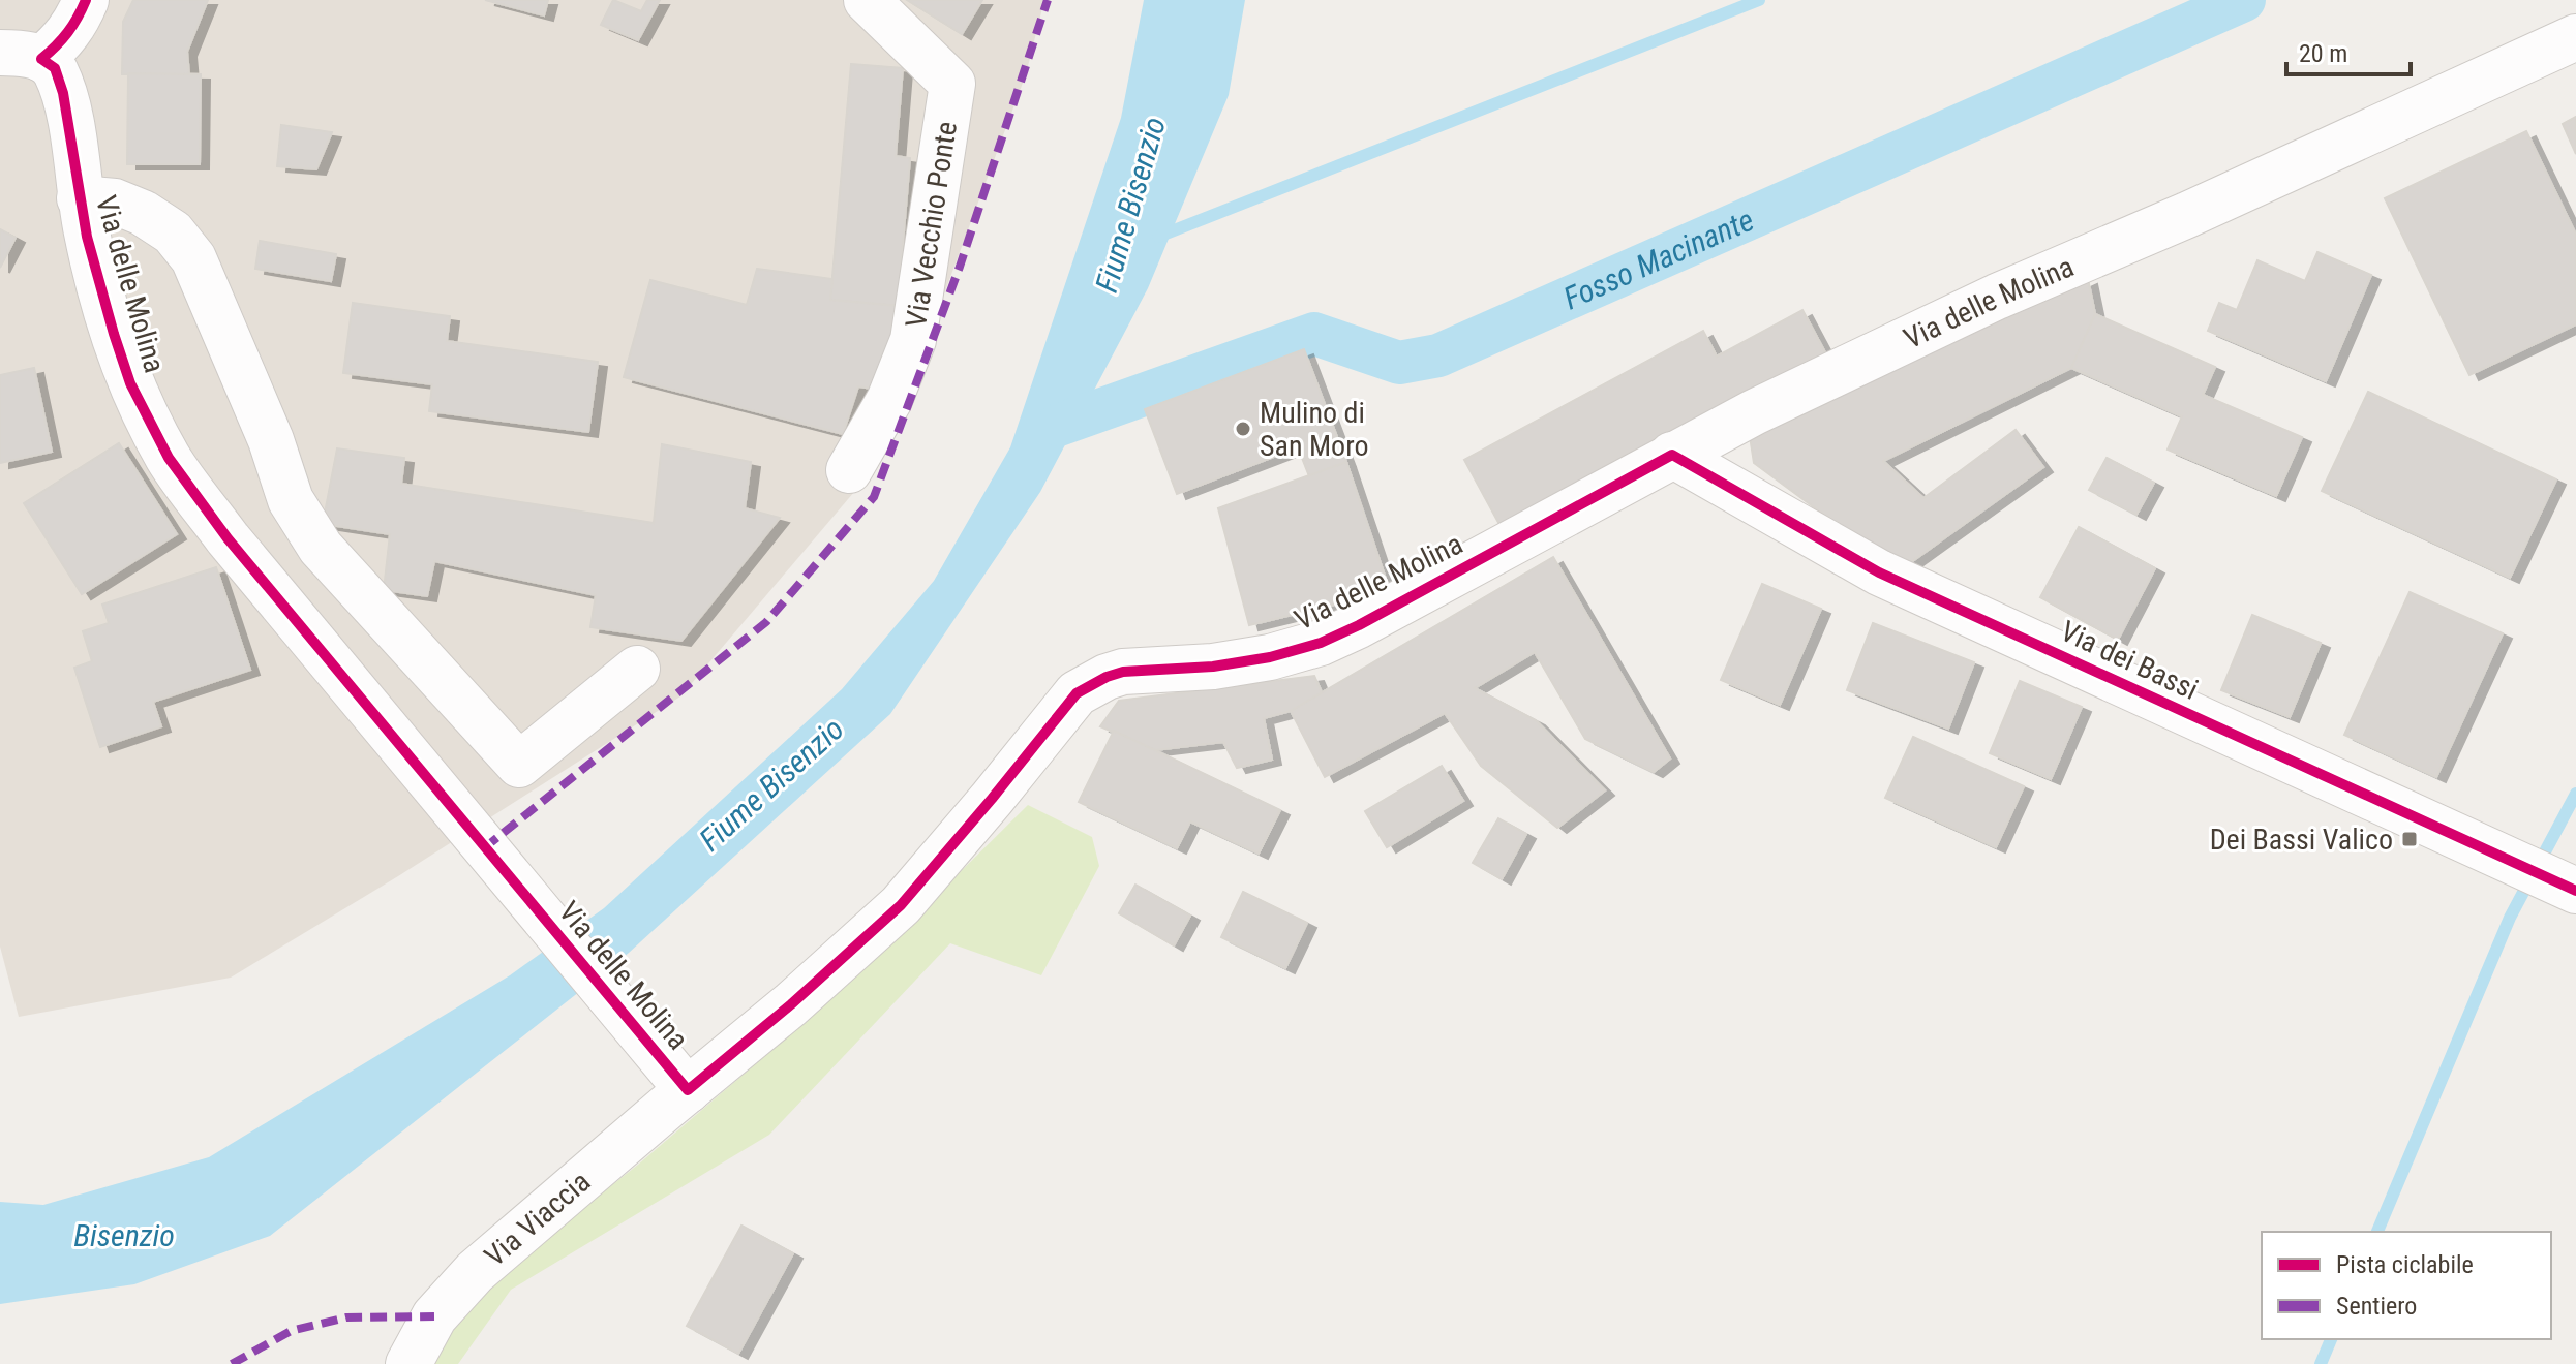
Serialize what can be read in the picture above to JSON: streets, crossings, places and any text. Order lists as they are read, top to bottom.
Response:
{
  "streets": {
    "street": [
      "Via Vecchio Ponte",
      "Via delle Molina",
      "Via dei Bassi",
      "Via Viaccia"
    ]
  },
  "crossings": [
    ["Via delle Molina", "Via dei Bassi"],
    ["Via delle Molina", "Via Viaccia"]
  ],
  "water": ["Fiume Bisenzio", "Fosso Macinante", "Bisenzio"],
  "places": {
    "other": ["Mulino di San Moro"],
    "transit": ["Dei Bassi Valico"]
  },
  "legend": ["Pista ciclabile", "Sentiero"],
  "scale_bar": "20 m"
}
